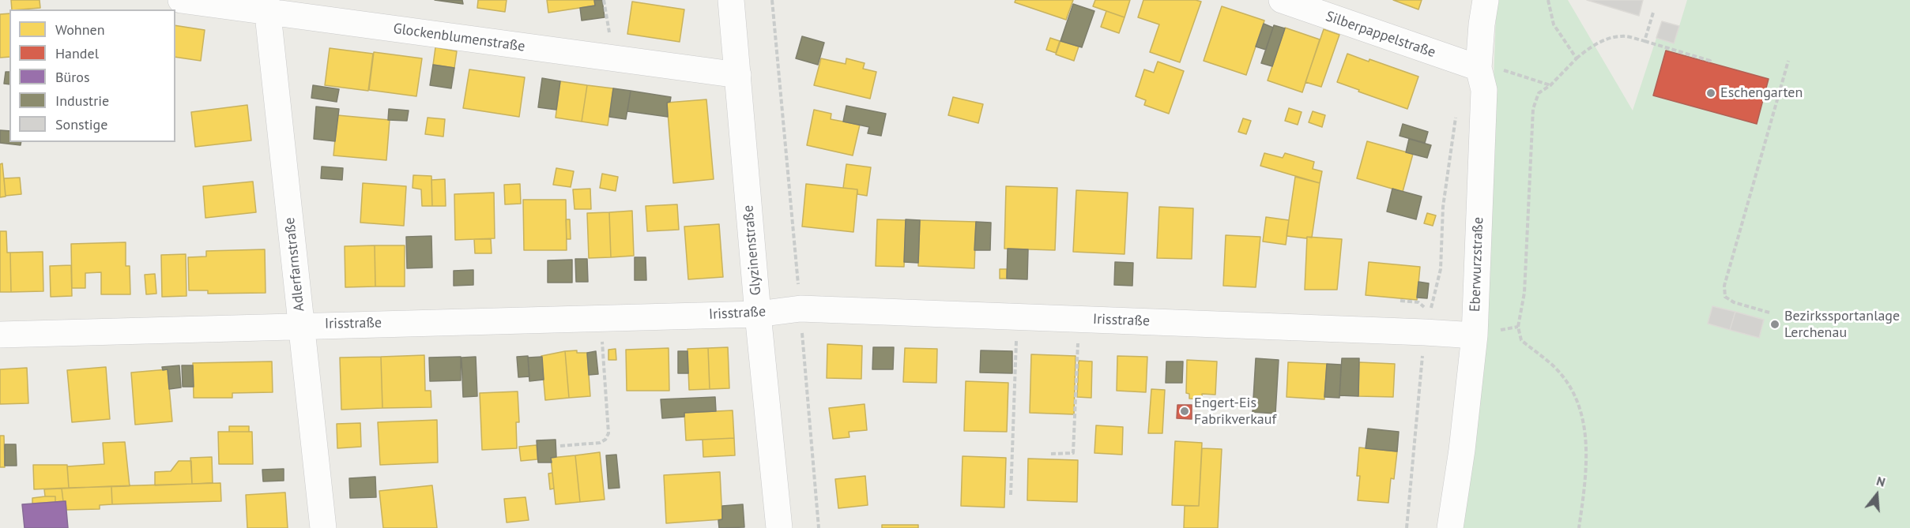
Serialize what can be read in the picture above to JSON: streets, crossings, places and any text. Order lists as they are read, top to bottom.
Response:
{
  "streets": {
    "street": [
      "Silberpappelstraße",
      "Glockenblumenstraße",
      "Glyzinenstraße",
      "Adlerfarnstraße",
      "Eberwurzstraße",
      "Irisstraße"
    ]
  },
  "crossings": [
    ["Silberpappelstraße", "Eberwurzstraße"],
    ["Glockenblumenstraße", "Glyzinenstraße"],
    ["Glockenblumenstraße", "Adlerfarnstraße"],
    ["Glyzinenstraße", "Irisstraße"],
    ["Adlerfarnstraße", "Irisstraße"],
    ["Eberwurzstraße", "Irisstraße"]
  ],
  "places": ["Eschengarten", "Bezirkssportanlage Lerchenau", "Engert-Eis Fabrikverkauf"],
  "legend": [
    "Wohnen",
    "Handel",
    "Büros",
    "Industrie",
    "Sonstige"
  ],
  "north": "top"
}
